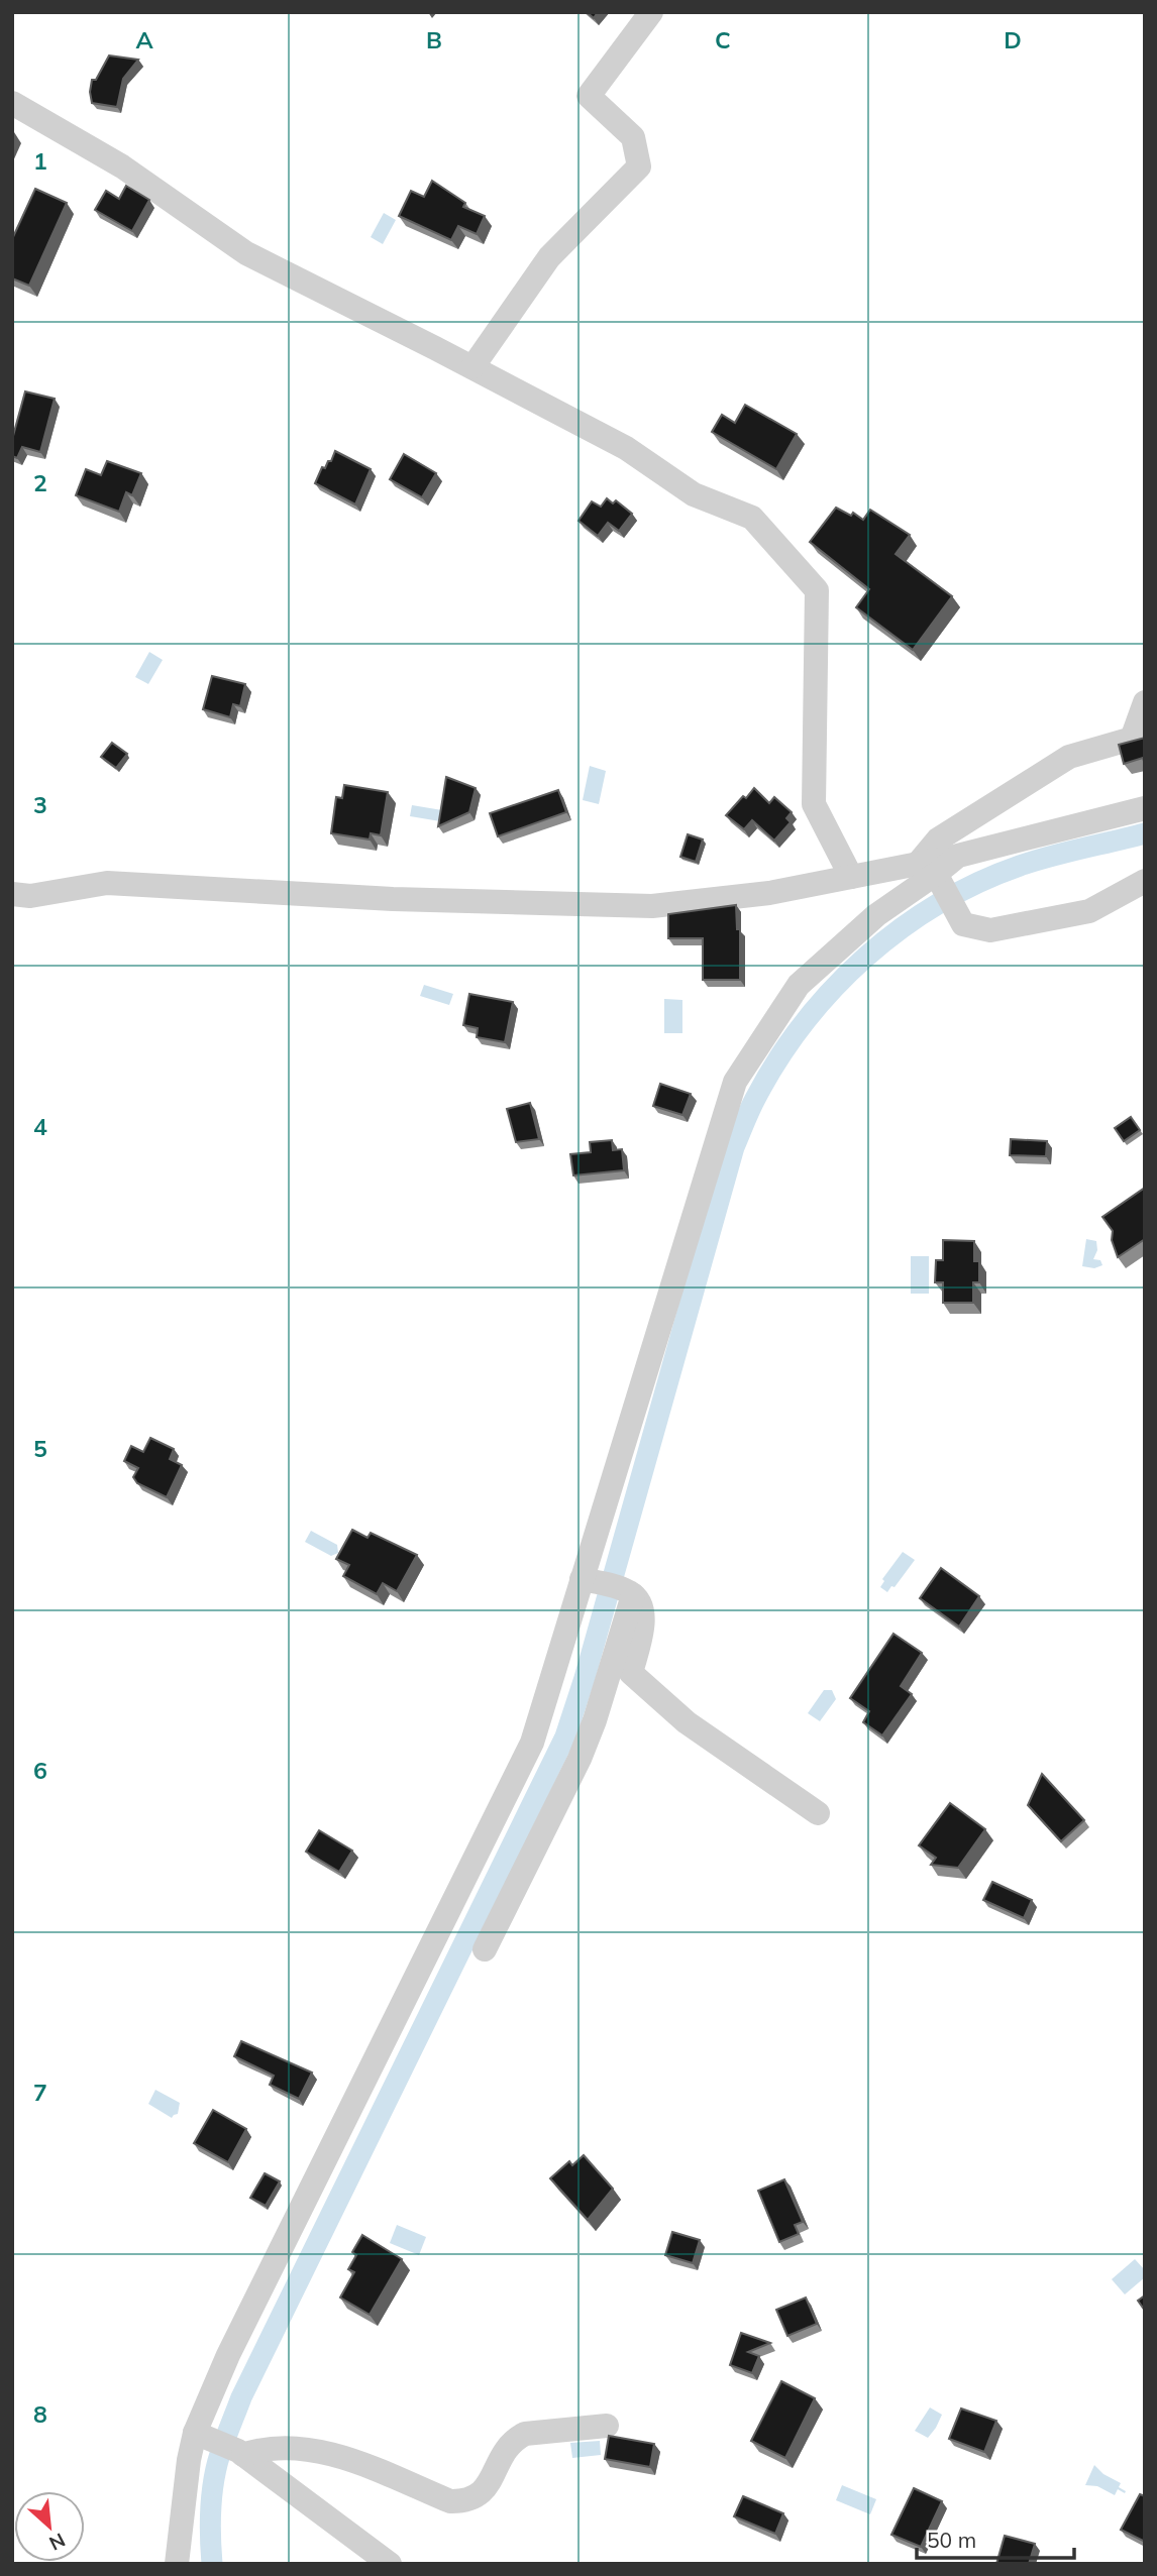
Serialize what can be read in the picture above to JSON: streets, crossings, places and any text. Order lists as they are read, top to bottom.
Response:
{
  "scale_bar": "50 m",
  "north": "bottom right",
  "grid": {
    "columns": [
      "A",
      "B",
      "C",
      "D"
    ],
    "rows": [
      "1",
      "2",
      "3",
      "4",
      "5",
      "6",
      "7",
      "8"
    ]
  }
}
